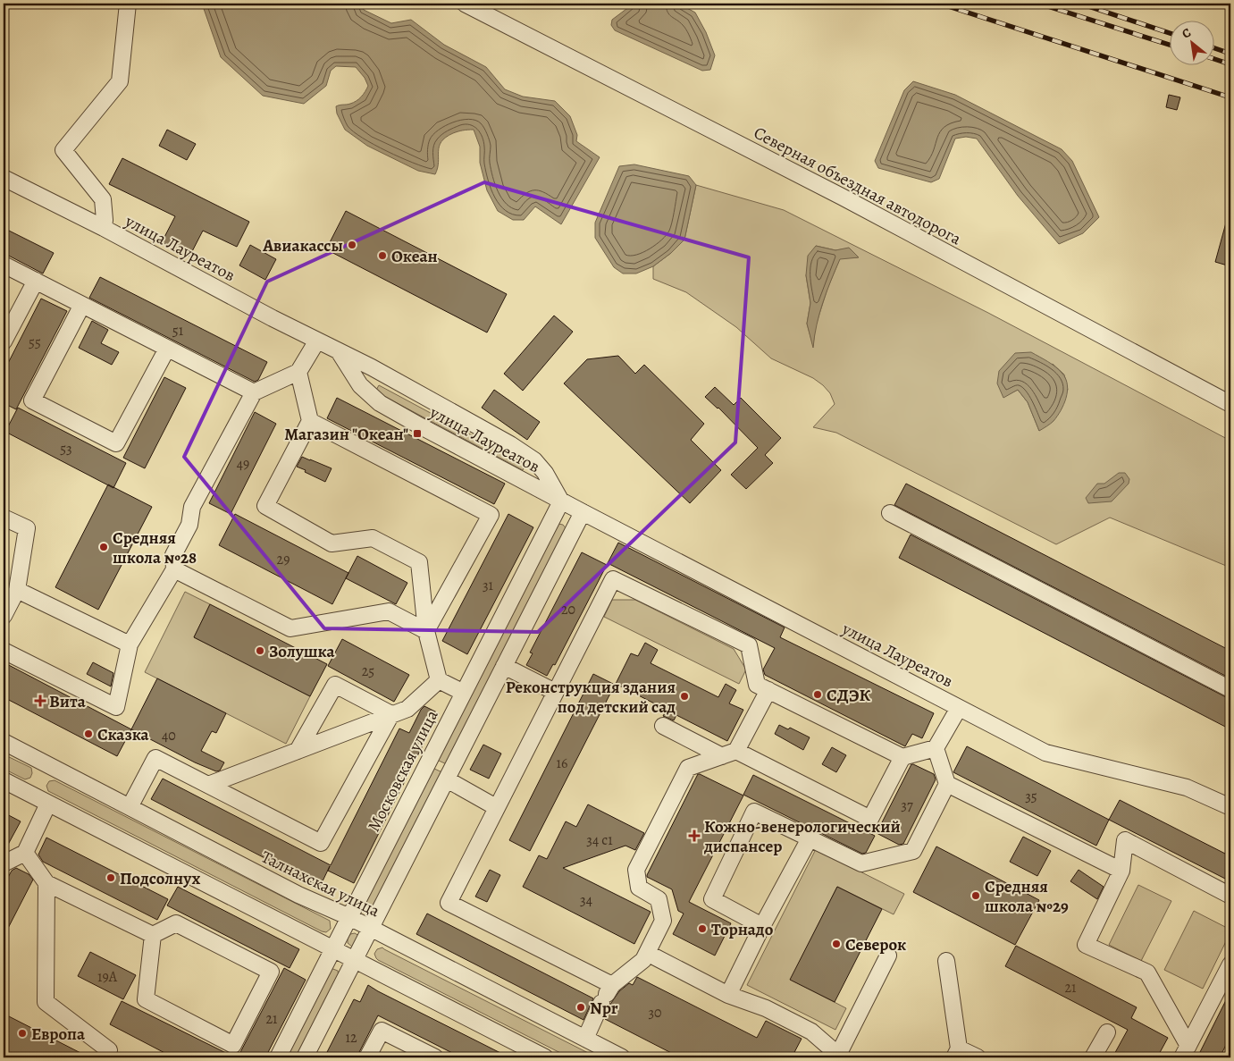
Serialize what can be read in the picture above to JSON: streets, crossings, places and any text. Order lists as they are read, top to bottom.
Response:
{
  "streets": {
    "street": [
      "Северная объездная автодорога",
      "улица Лауреатов",
      "Московская улица",
      "Талнахская улица"
    ]
  },
  "crossings": [
    ["улица Лауреатов", "Московская улица"],
    ["Московская улица", "Талнахская улица"]
  ],
  "places": {
    "other": [
      "Авиакассы",
      "Океан",
      "Средняя школа №28",
      "Золушка",
      "СДЭК",
      "Реконструкция здания под детский сад",
      "Сказка",
      "Подсолнух",
      "Средняя школа №29",
      "Торнадо",
      "Северок",
      "Npr",
      "Европа"
    ],
    "transit": ["Магазин \"Океан\""],
    "health": ["Вита", "Кожно-венерологический диспансер"]
  },
  "house_numbers": [
    "51",
    "55",
    "53",
    "49",
    "29",
    "31",
    "20",
    "25",
    "40",
    "16",
    "35",
    "37",
    "34 с1",
    "34",
    "19А",
    "21",
    "30",
    "21",
    "12"
  ],
  "north": "top left"
}
